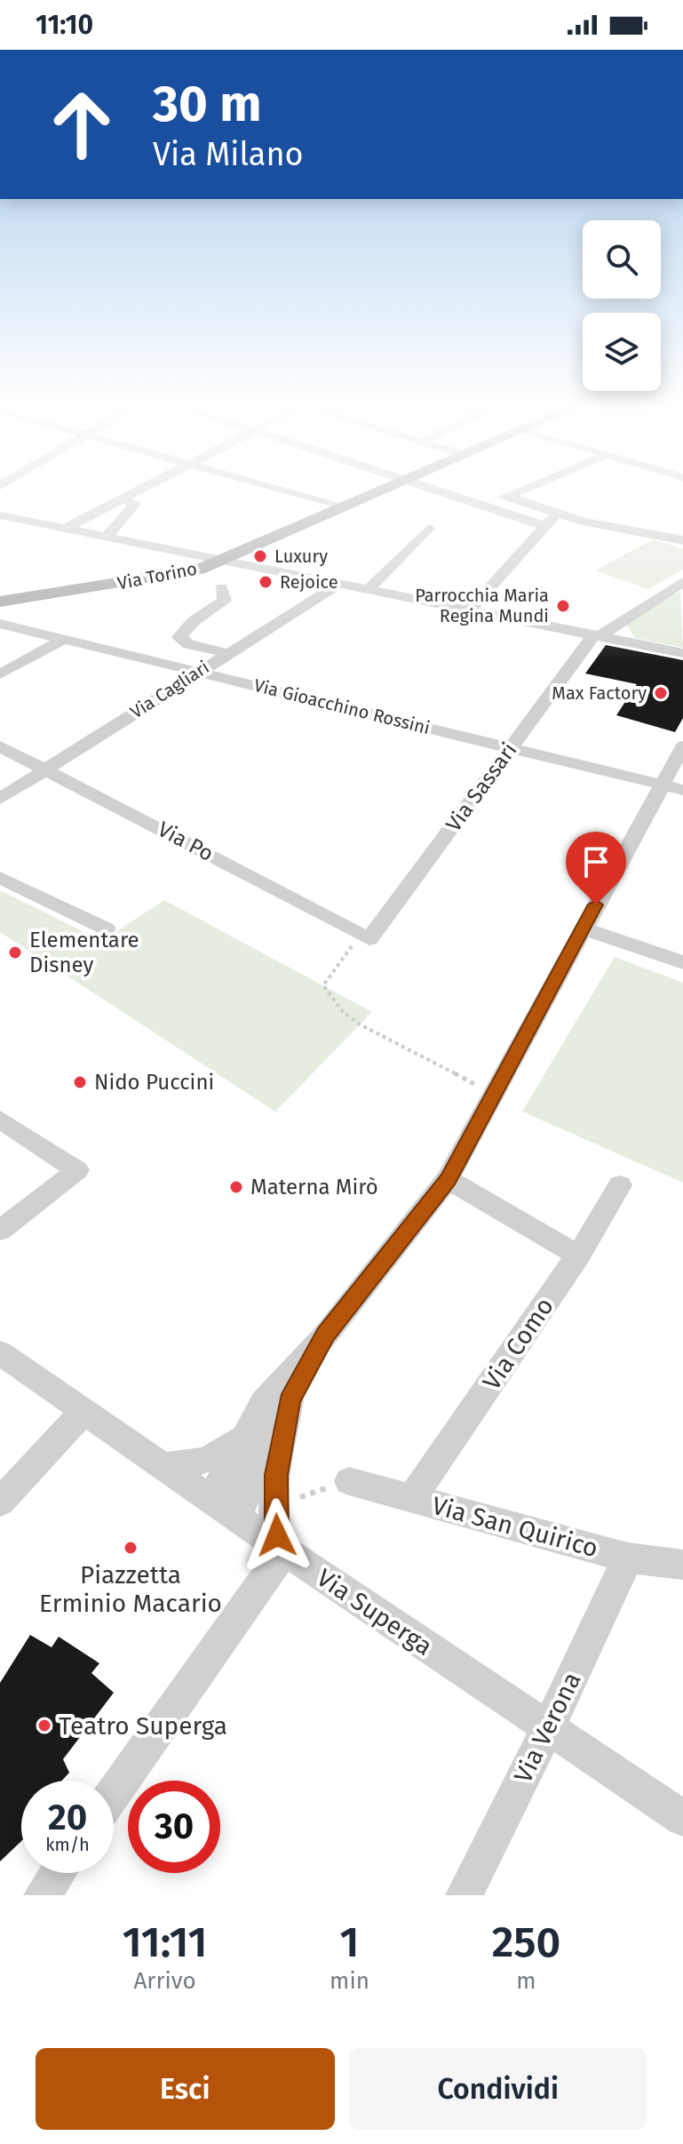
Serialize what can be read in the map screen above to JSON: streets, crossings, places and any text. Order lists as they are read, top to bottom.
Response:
{
  "streets": {
    "main road": ["Via Torino"],
    "street": [
      "Via Cagliari",
      "Via Gioacchino Rossini",
      "Via Sassari",
      "Via Po",
      "Via Como",
      "Via San Quirico",
      "Via Superga",
      "Via Verona"
    ]
  },
  "crossings": [
    ["Via Cagliari", "Via Gioacchino Rossini"],
    ["Via Cagliari", "Via Po"],
    ["Via Gioacchino Rossini", "Via Sassari"],
    ["Via Sassari", "Via Po"],
    ["Via Como", "Via San Quirico"],
    ["Via San Quirico", "Via Verona"],
    ["Via Superga", "Via Verona"]
  ],
  "places": [
    "Luxury",
    "Rejoice",
    "Parrocchia Maria Regina Mundi",
    "Max Factory",
    "Elementare Disney",
    "Nido Puccini",
    "Materna Mirò",
    "Piazzetta Erminio Macario",
    "Teatro Superga"
  ],
  "page": {
    "status": "11:10",
    "turn": ["30 m", "Via Milano"],
    "speed": "20 km/h",
    "limit": "30",
    "eta": [
      "11:11",
      "Arrivo",
      "1",
      "min",
      "250",
      "m"
    ],
    "buttons": ["Esci", "Condividi"]
  }
}
